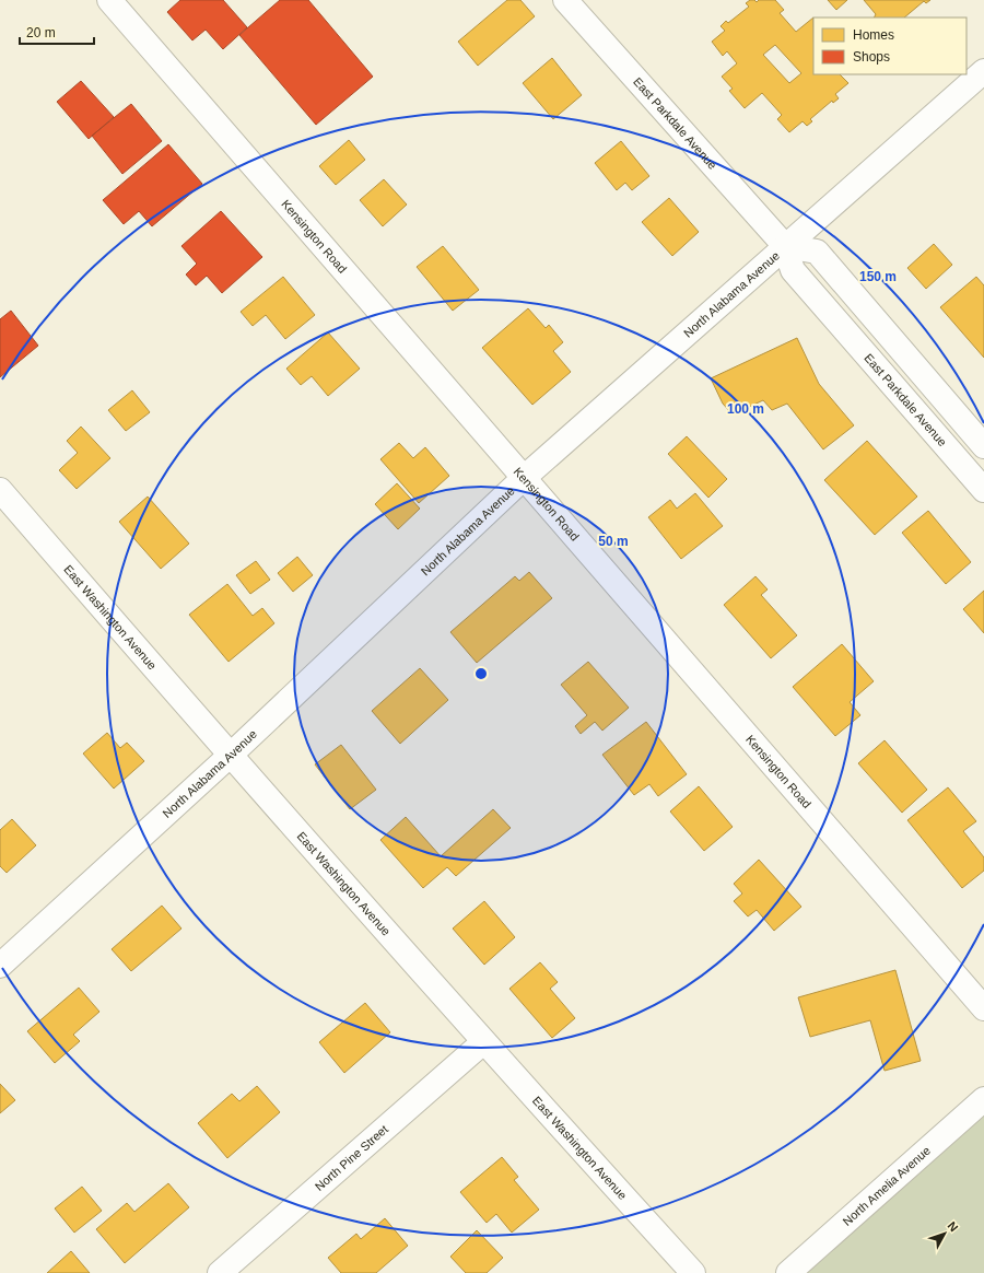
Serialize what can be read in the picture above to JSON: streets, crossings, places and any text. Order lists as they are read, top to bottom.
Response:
{
  "streets": {
    "street": [
      "East Parkdale Avenue",
      "Kensington Road",
      "North Alabama Avenue",
      "East Washington Avenue",
      "North Pine Street",
      "North Amelia Avenue"
    ]
  },
  "crossings": [
    ["East Parkdale Avenue", "North Alabama Avenue"],
    ["Kensington Road", "North Alabama Avenue"],
    ["North Alabama Avenue", "East Washington Avenue"],
    ["East Washington Avenue", "North Pine Street"]
  ],
  "legend": ["Homes", "Shops"],
  "scale_bar": "20 m",
  "north": "top right",
  "rings": ["150 m", "100 m", "50 m"]
}
